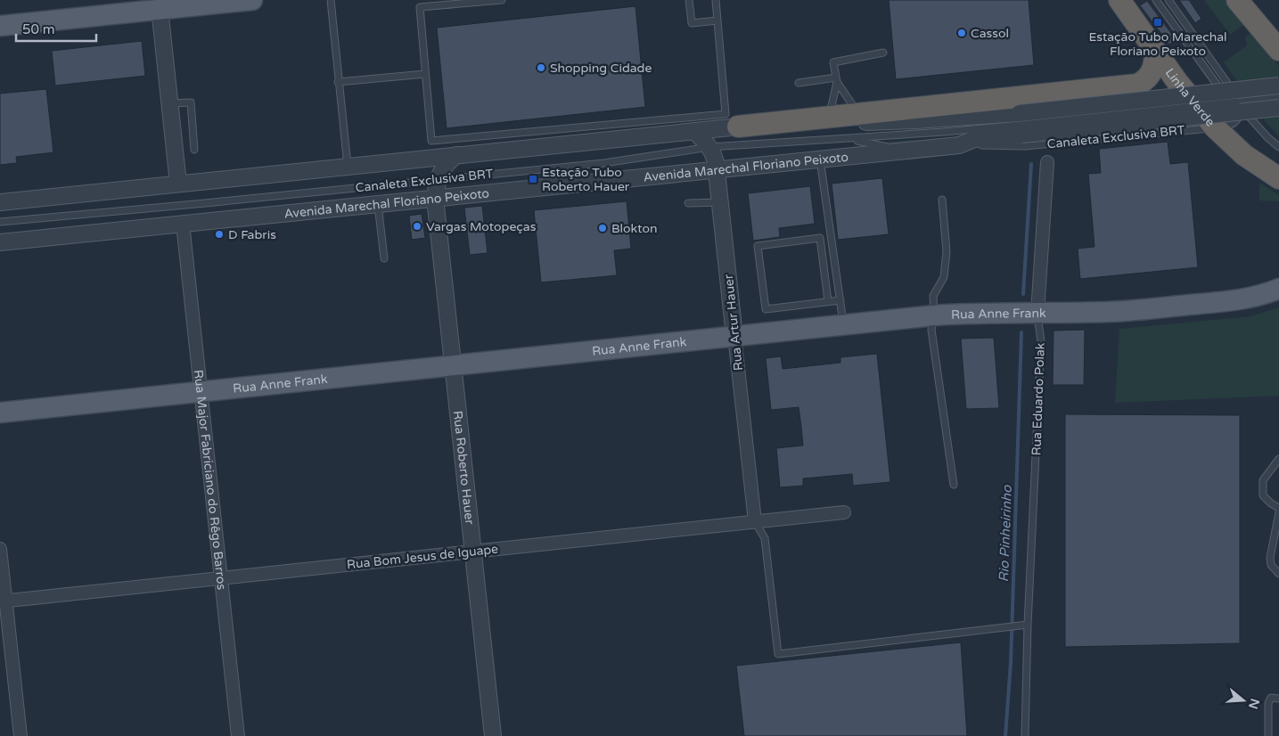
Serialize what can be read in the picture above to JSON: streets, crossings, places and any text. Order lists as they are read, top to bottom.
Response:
{
  "streets": {
    "highway": ["Linha Verde"],
    "main road": ["Rua Anne Frank"],
    "street": [
      "Avenida Marechal Floriano Peixoto",
      "Rua Artur Hauer",
      "Rua Eduardo Polak",
      "Rua Roberto Hauer",
      "Rua Major Fabriciano do Rêgo Barros",
      "Rua Bom Jesus de Iguape"
    ],
    "lane": ["Canaleta Exclusiva BRT"]
  },
  "crossings": [
    ["Linha Verde", "Canaleta Exclusiva BRT"],
    ["Canaleta Exclusiva BRT", "Avenida Marechal Floriano Peixoto"],
    ["Canaleta Exclusiva BRT", "Rua Artur Hauer"],
    ["Canaleta Exclusiva BRT", "Rua Roberto Hauer"],
    ["Avenida Marechal Floriano Peixoto", "Rua Artur Hauer"],
    ["Avenida Marechal Floriano Peixoto", "Rua Roberto Hauer"],
    ["Avenida Marechal Floriano Peixoto", "Rua Major Fabriciano do Rêgo Barros"],
    ["Rua Anne Frank", "Rua Artur Hauer"],
    ["Rua Anne Frank", "Rua Eduardo Polak"],
    ["Rua Anne Frank", "Rua Roberto Hauer"],
    ["Rua Anne Frank", "Rua Major Fabriciano do Rêgo Barros"],
    ["Rua Artur Hauer", "Rua Bom Jesus de Iguape"],
    ["Rua Roberto Hauer", "Rua Bom Jesus de Iguape"],
    ["Rua Major Fabriciano do Rêgo Barros", "Rua Bom Jesus de Iguape"]
  ],
  "water": ["Rio Pinheirinho"],
  "places": {
    "transit": ["Estação Tubo Marechal Floriano Peixoto", "Estação Tubo Roberto Hauer"],
    "other": [
      "Cassol",
      "Shopping Cidade",
      "Vargas Motopeças",
      "Blokton",
      "D Fabris"
    ]
  },
  "scale_bar": "50 m",
  "north": "right"
}
